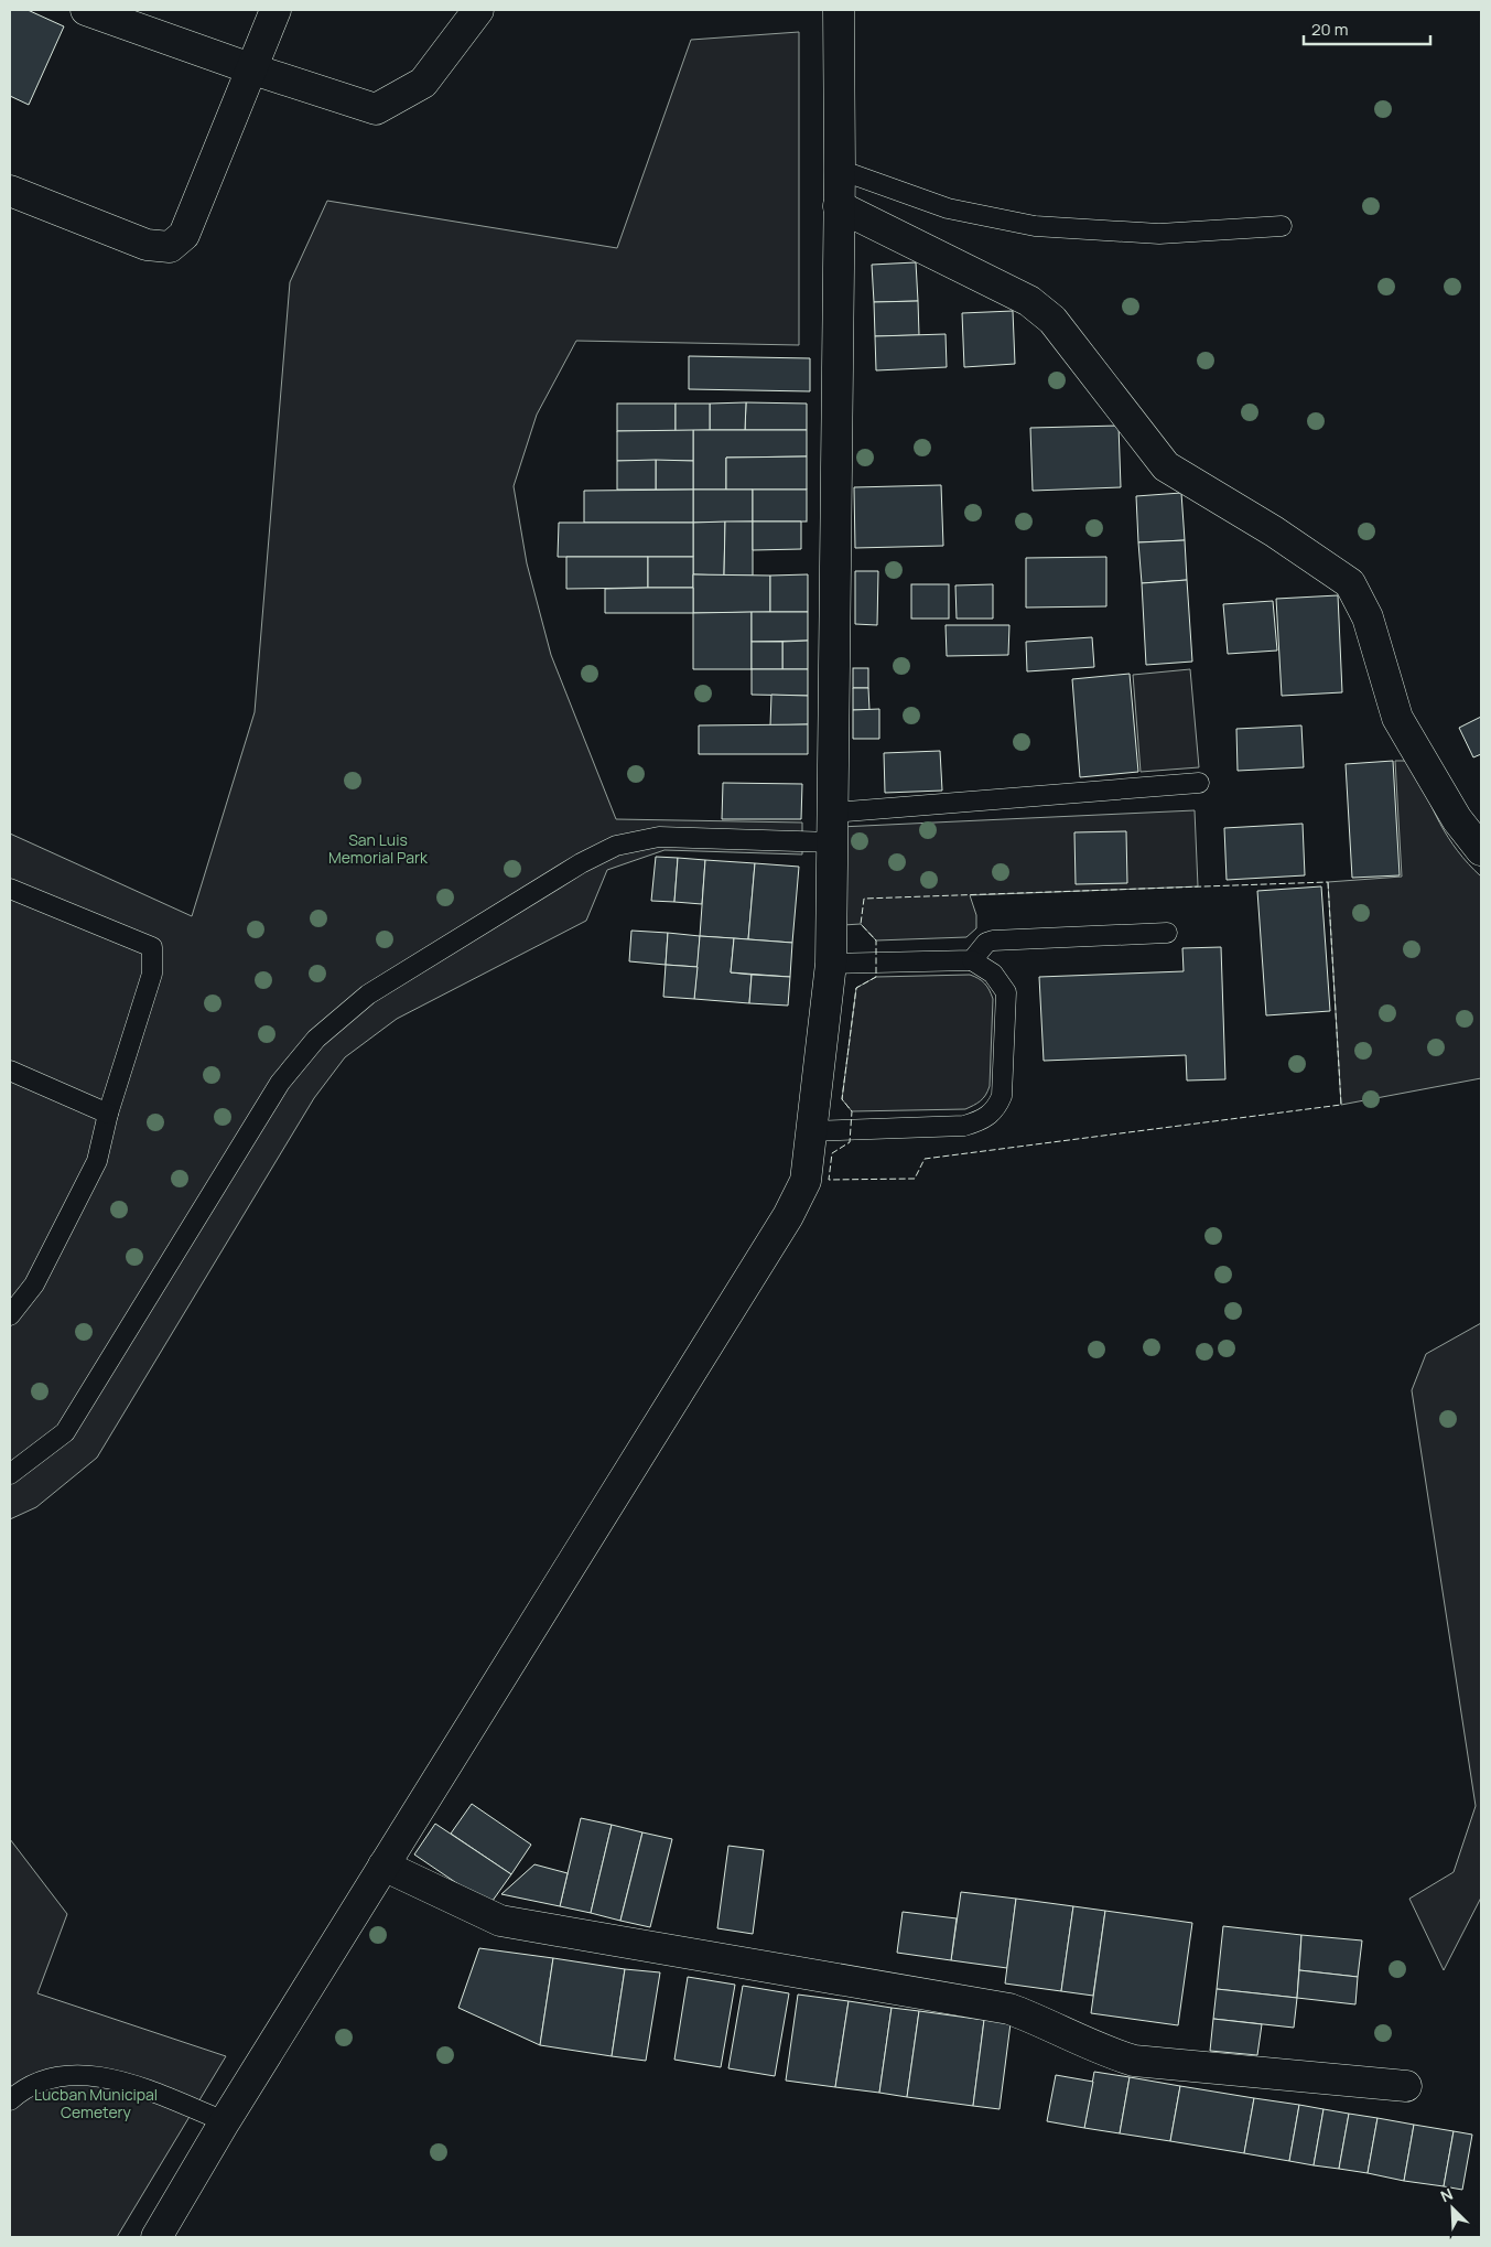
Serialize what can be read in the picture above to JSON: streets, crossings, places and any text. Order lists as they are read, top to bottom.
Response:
{
  "parks": ["San Luis Memorial Park", "Lucban Municipal Cemetery"],
  "scale_bar": "20 m",
  "north": "top left"
}
